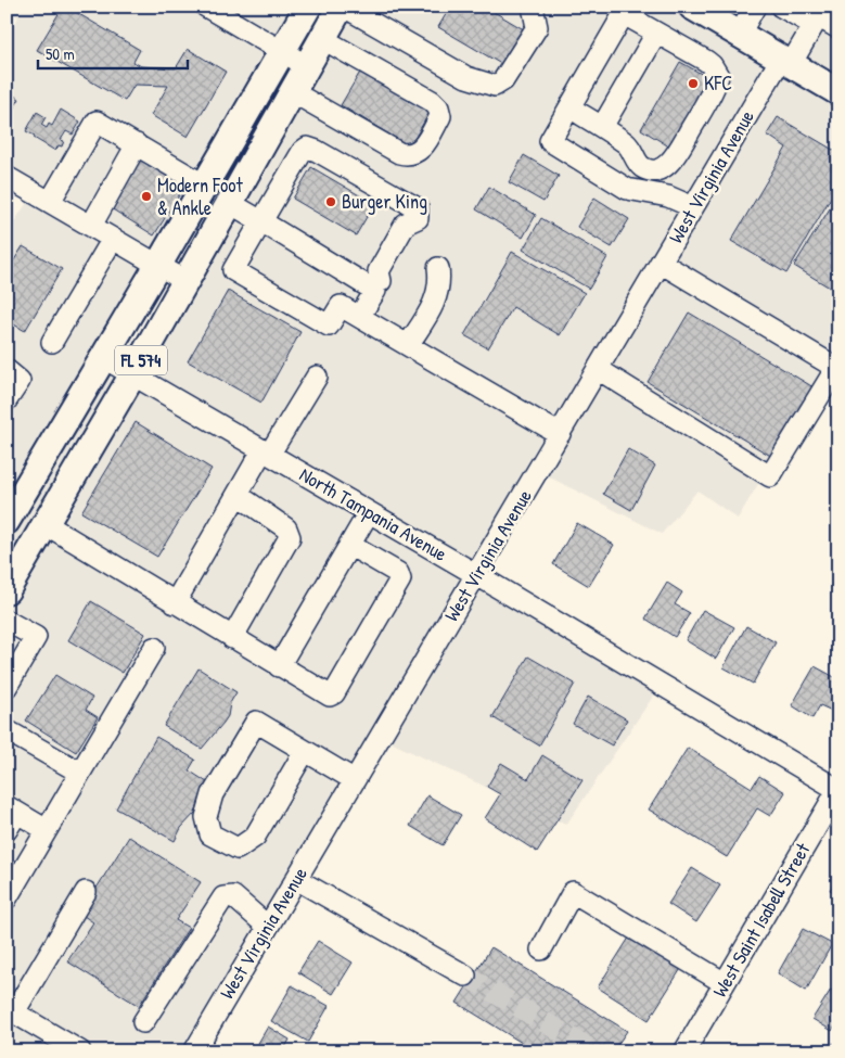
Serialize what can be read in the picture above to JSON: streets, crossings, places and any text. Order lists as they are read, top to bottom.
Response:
{
  "streets": {
    "main road": ["FL 574"],
    "street": ["West Virginia Avenue", "North Tampania Avenue", "West Saint Isabell Street"]
  },
  "crossings": [
    ["West Virginia Avenue", "North Tampania Avenue"],
    ["FL 574", "North Tampania Avenue"],
    ["North Tampania Avenue", "West Saint Isabell Street"]
  ],
  "places": ["KFC", "Modern Foot & Ankle", "Burger King"],
  "scale_bar": "50 m"
}
